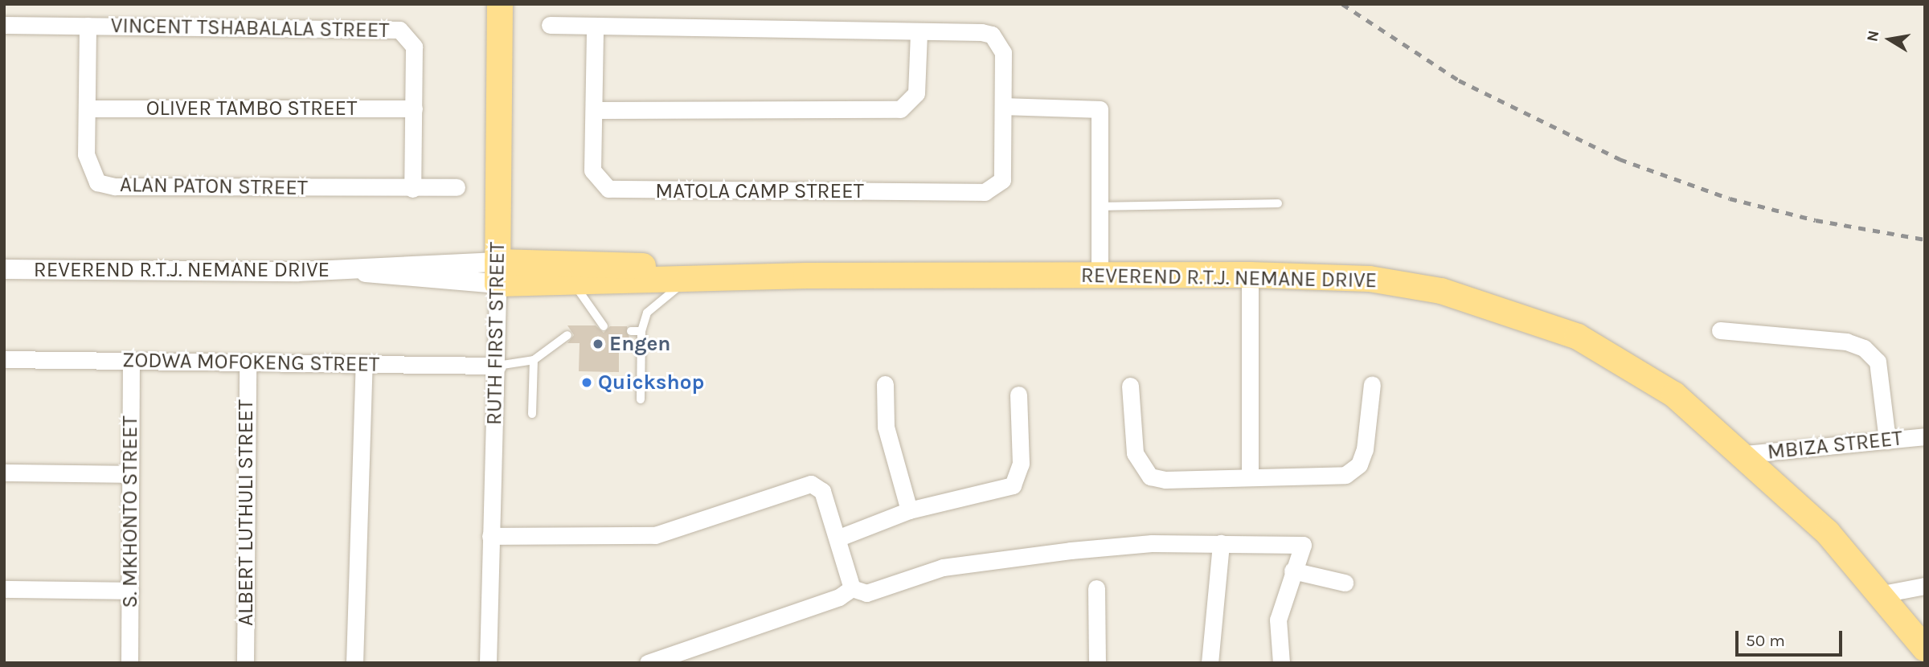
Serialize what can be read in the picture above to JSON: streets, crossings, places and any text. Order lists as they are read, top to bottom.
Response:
{
  "streets": {
    "main road": ["REVEREND R.T.J. NEMANE DRIVE", "RUTH FIRST STREET"],
    "street": [
      "VINCENT TSHABALALA STREET",
      "OLIVER TAMBO STREET",
      "ALAN PATON STREET",
      "MATOLA CAMP STREET",
      "ZODWA MOFOKENG STREET",
      "MBIZA STREET",
      "S. MKHONTO STREET",
      "ALBERT LUTHULI STREET"
    ]
  },
  "crossings": [
    ["VINCENT TSHABALALA STREET", "OLIVER TAMBO STREET"],
    ["VINCENT TSHABALALA STREET", "ALAN PATON STREET"],
    ["OLIVER TAMBO STREET", "ALAN PATON STREET"],
    ["REVEREND R.T.J. NEMANE DRIVE", "RUTH FIRST STREET"],
    ["REVEREND R.T.J. NEMANE DRIVE", "MBIZA STREET"],
    ["RUTH FIRST STREET", "ZODWA MOFOKENG STREET"],
    ["ZODWA MOFOKENG STREET", "S. MKHONTO STREET"],
    ["ZODWA MOFOKENG STREET", "ALBERT LUTHULI STREET"]
  ],
  "places": ["Engen", "Quickshop"],
  "scale_bar": "50 m",
  "north": "left"
}
